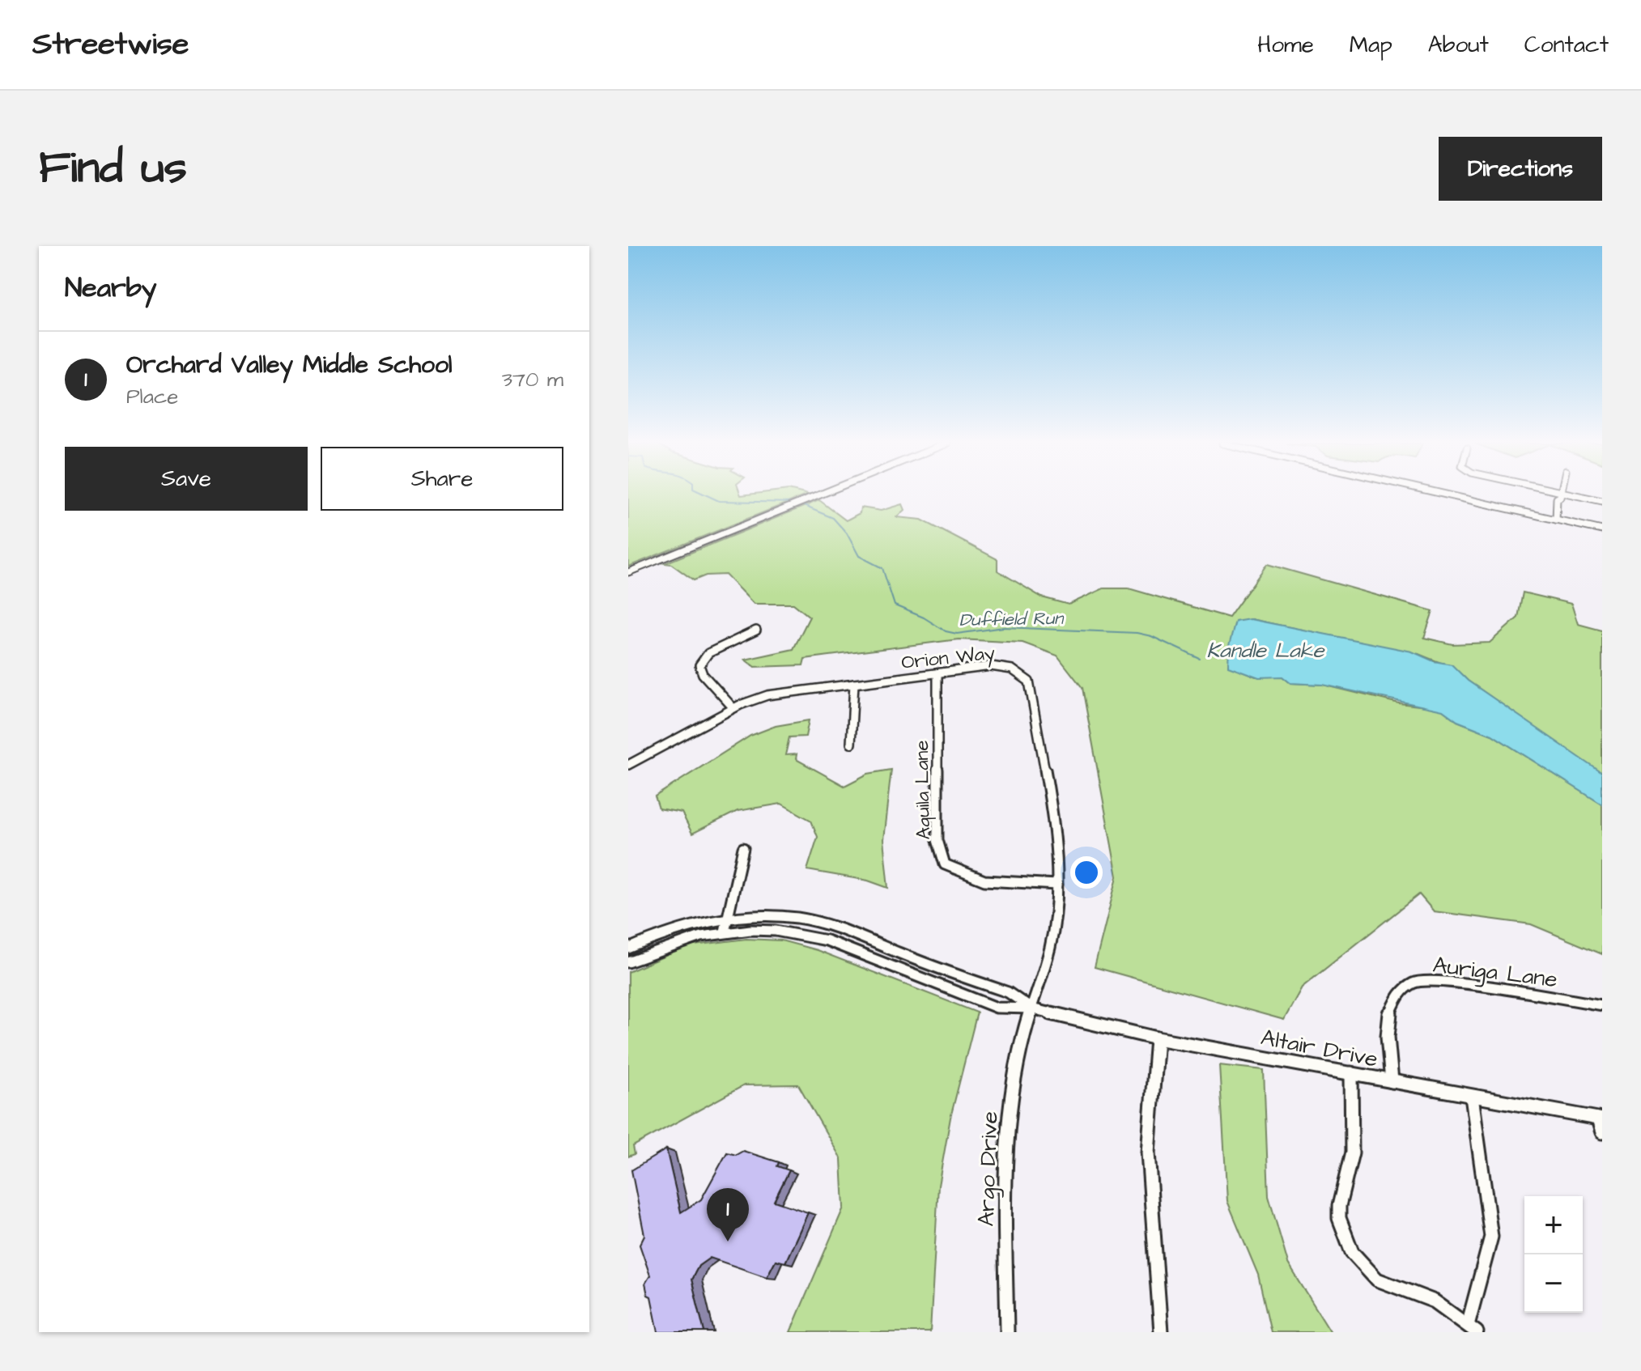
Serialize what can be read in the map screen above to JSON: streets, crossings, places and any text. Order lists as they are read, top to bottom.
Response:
{
  "streets": {
    "street": [
      "Orion Way",
      "Aquila Lane",
      "Auriga Lane",
      "Altair Drive",
      "Argo Drive"
    ]
  },
  "crossings": [
    ["Orion Way", "Aquila Lane"],
    ["Orion Way", "Altair Drive"],
    ["Orion Way", "Argo Drive"],
    ["Auriga Lane", "Altair Drive"],
    ["Altair Drive", "Argo Drive"]
  ],
  "water": ["Duffield Run", "Kandle Lake"],
  "page": {
    "header": "Streetwise",
    "nav": [
      "Home",
      "Map",
      "About",
      "Contact"
    ],
    "title": "Find us",
    "buttons": [
      "Directions",
      ["Save", "Share"]
    ],
    "heading": "Nearby",
    "list": [
      {
        "mark": "1",
        "name": "Orchard Valley Middle School",
        "note": "Place",
        "value": "370 m"
      }
    ],
    "pins": "1",
    "map_buttons": ["+", "−"]
  }
}
